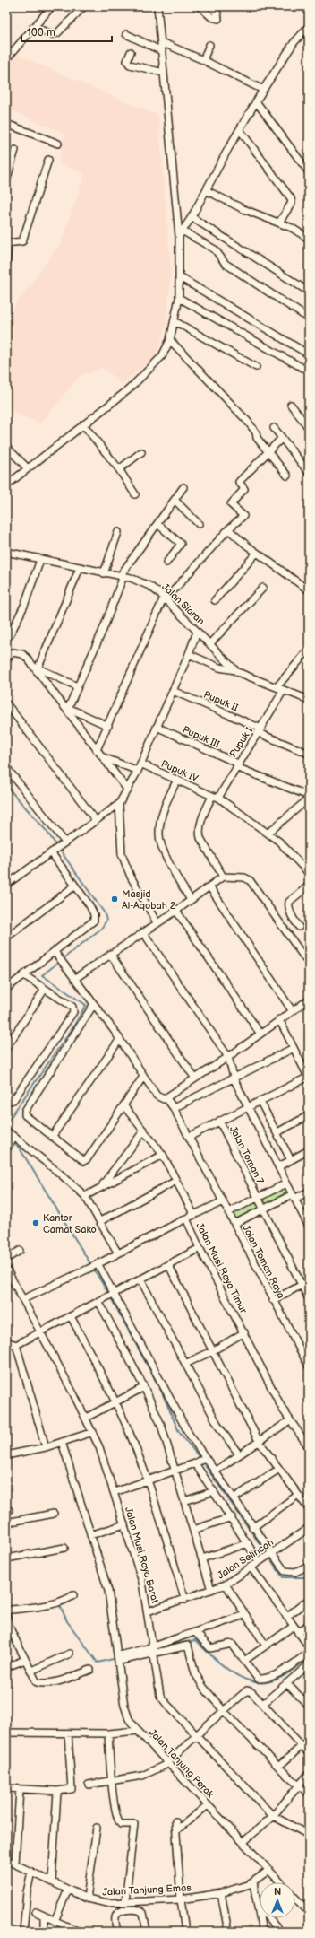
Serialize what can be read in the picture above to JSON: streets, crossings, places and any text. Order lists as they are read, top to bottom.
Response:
{
  "streets": {
    "street": [
      "Jalan Siaran",
      "Pupuk II",
      "Pupuk III",
      "Pupuk I",
      "Pupuk IV",
      "Jalan Toman 7",
      "Jalan Toman Raya",
      "Jalan Musi Raya Timur",
      "Jalan Musi Raya Barat",
      "Jalan Selincah",
      "Jalan Tanjung Perak",
      "Jalan Tanjung Emas"
    ]
  },
  "crossings": [
    ["Jalan Siaran", "Pupuk I"],
    ["Pupuk II", "Pupuk I"],
    ["Pupuk III", "Pupuk I"],
    ["Jalan Musi Raya Timur", "Jalan Musi Raya Barat"],
    ["Jalan Musi Raya Barat", "Jalan Selincah"],
    ["Jalan Tanjung Perak", "Jalan Tanjung Emas"]
  ],
  "places": ["Masjid Al-Aqobah 2", "Kantor Camat Sako"],
  "scale_bar": "100 m",
  "north": "top"
}
